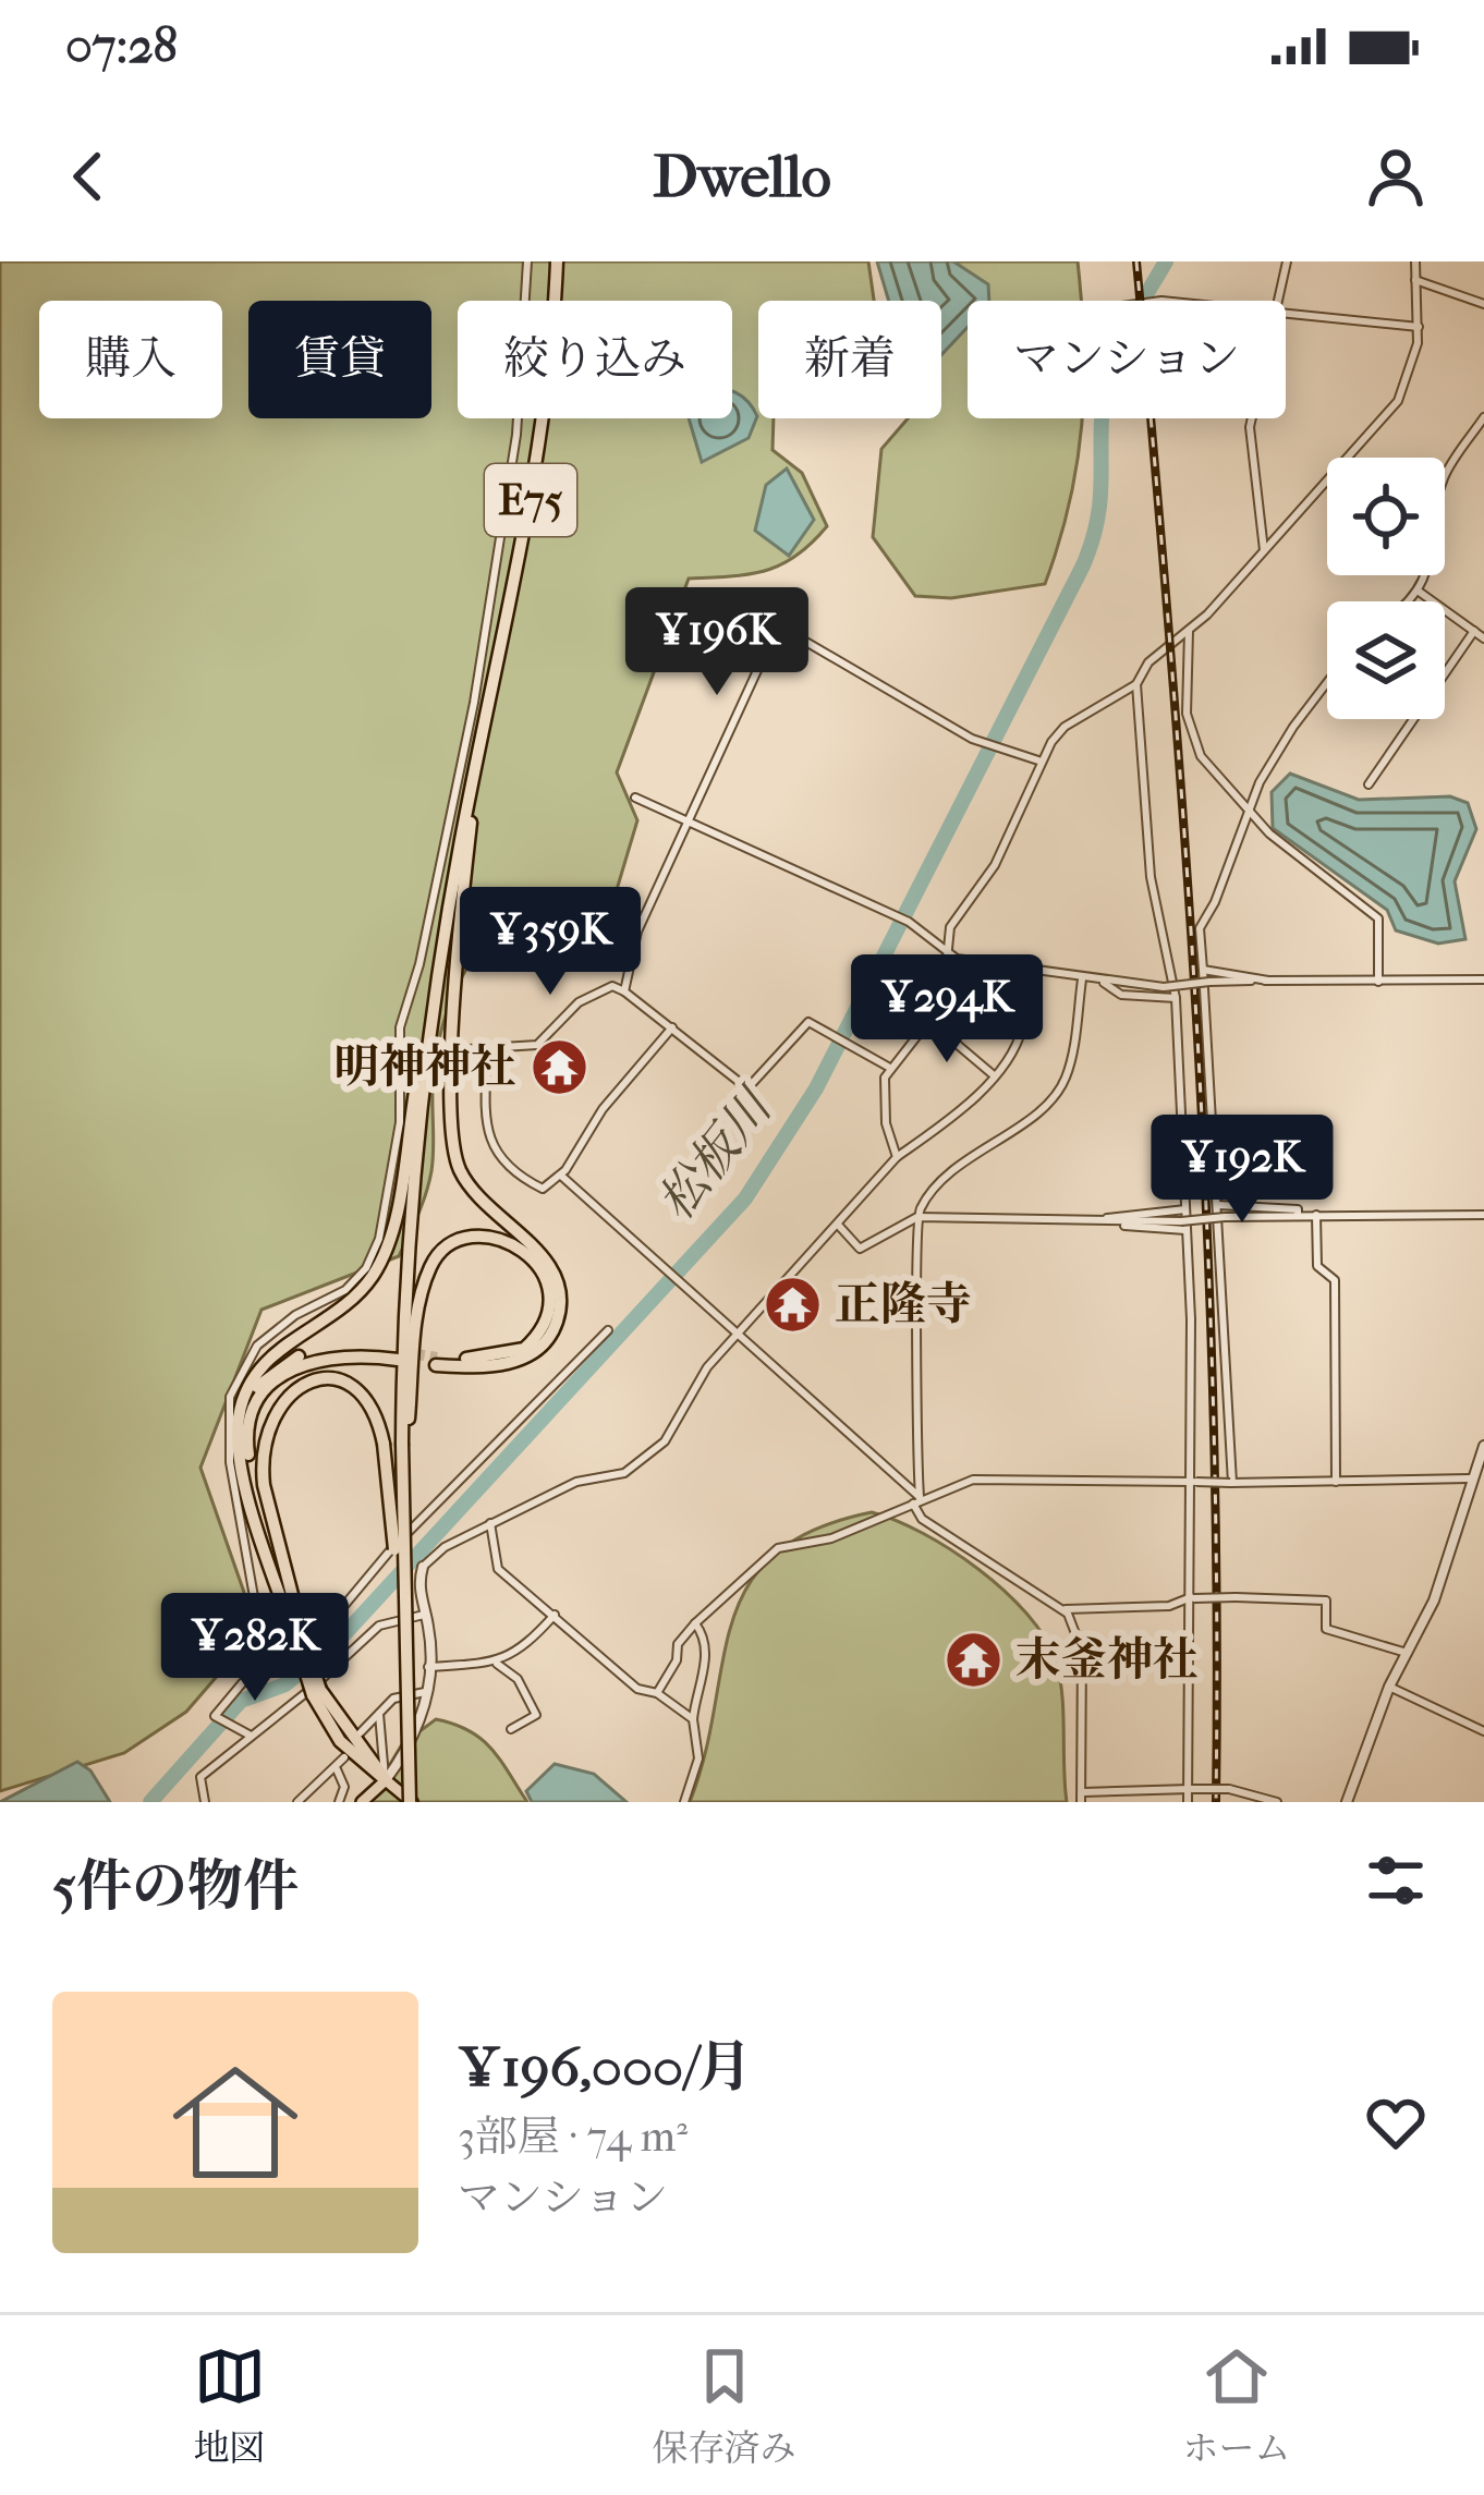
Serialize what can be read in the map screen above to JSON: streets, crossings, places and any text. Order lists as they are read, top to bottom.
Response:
{
  "streets": {
    "highway": ["E75"]
  },
  "water": ["松板川"],
  "places": {
    "temple": ["明神神社", "正隆寺", "末釜神社"]
  },
  "page": {
    "status": "07:28",
    "header": "Dwello",
    "chip": [
      "購入",
      "賃貸",
      "絞り込み",
      "新着",
      "マンション"
    ],
    "price": [
      "¥196K",
      "¥359K",
      "¥294K",
      "¥192K",
      "¥282K"
    ],
    "heading": "5件の物件",
    "list": [
      {
        "name": "¥196,000/月",
        "note": "3部屋 · 74 m² · マンション"
      }
    ],
    "tabs": ["地図", "保存済み", "ホーム"]
  }
}
